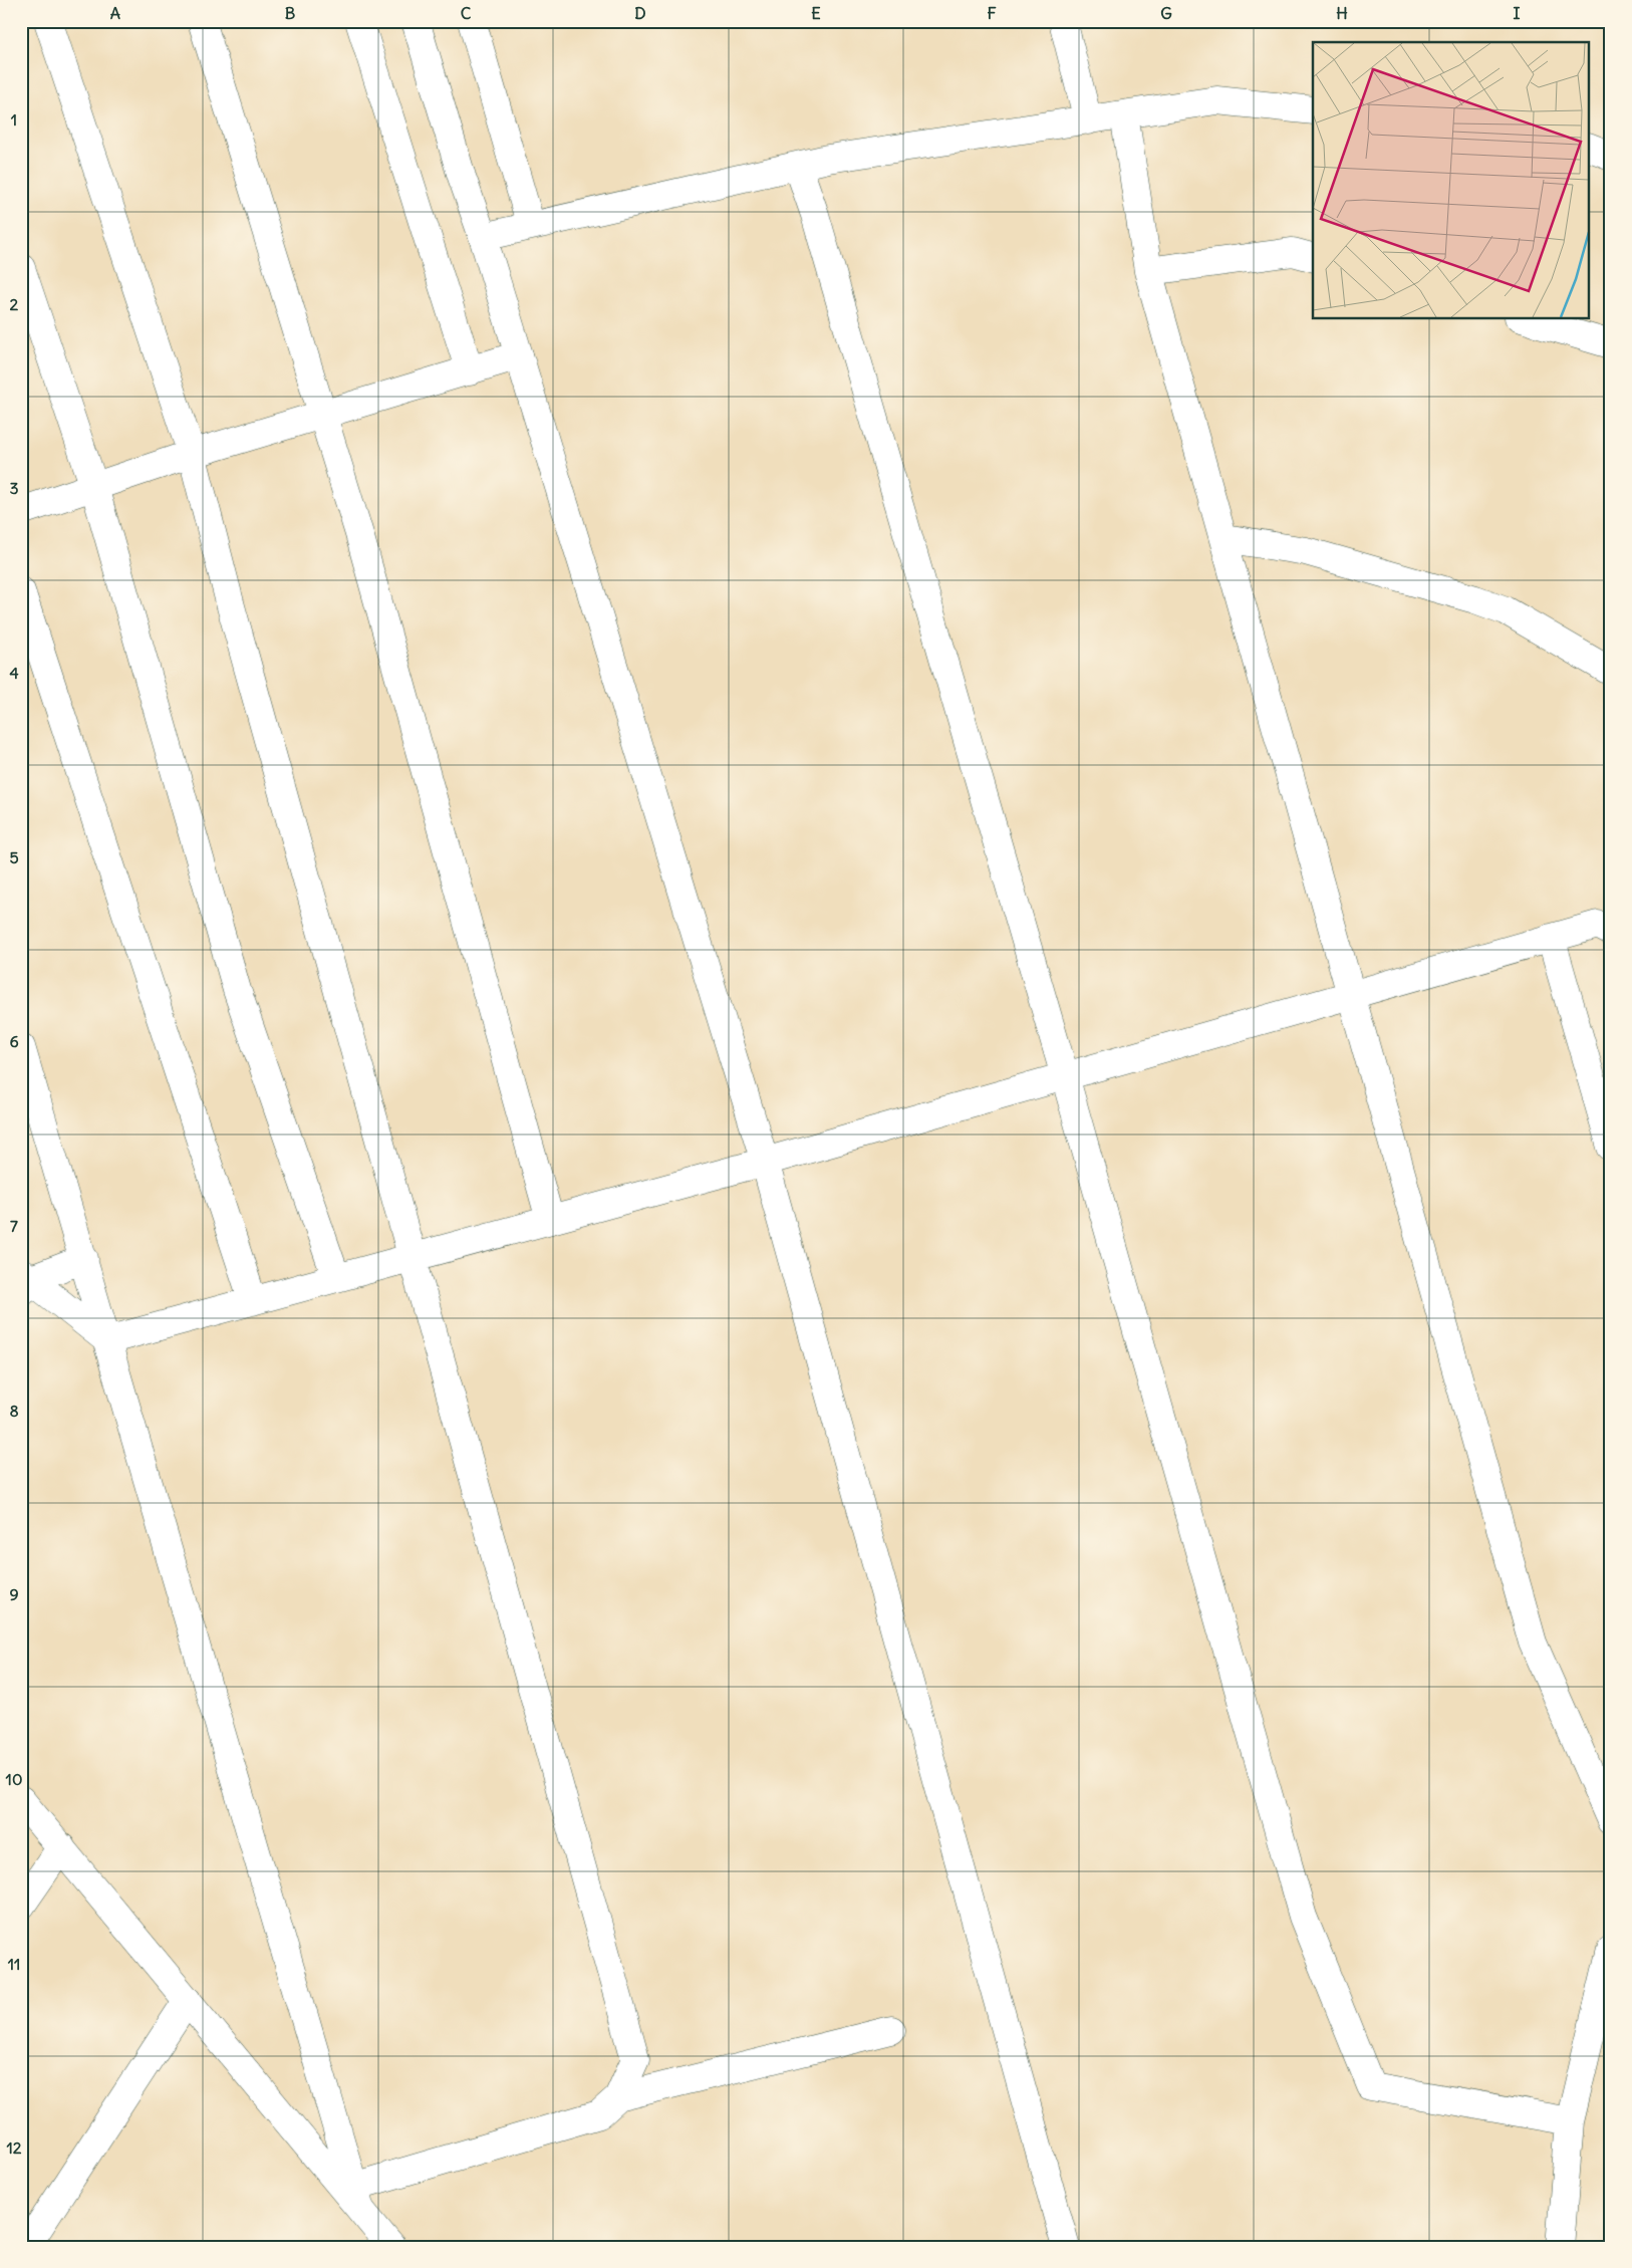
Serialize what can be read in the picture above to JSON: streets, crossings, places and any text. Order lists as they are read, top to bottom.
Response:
{
  "grid": {
    "columns": [
      "A",
      "B",
      "C",
      "D",
      "E",
      "F",
      "G",
      "H",
      "I"
    ],
    "rows": [
      "1",
      "2",
      "3",
      "4",
      "5",
      "6",
      "7",
      "8",
      "9",
      "10",
      "11",
      "12"
    ]
  }
}
